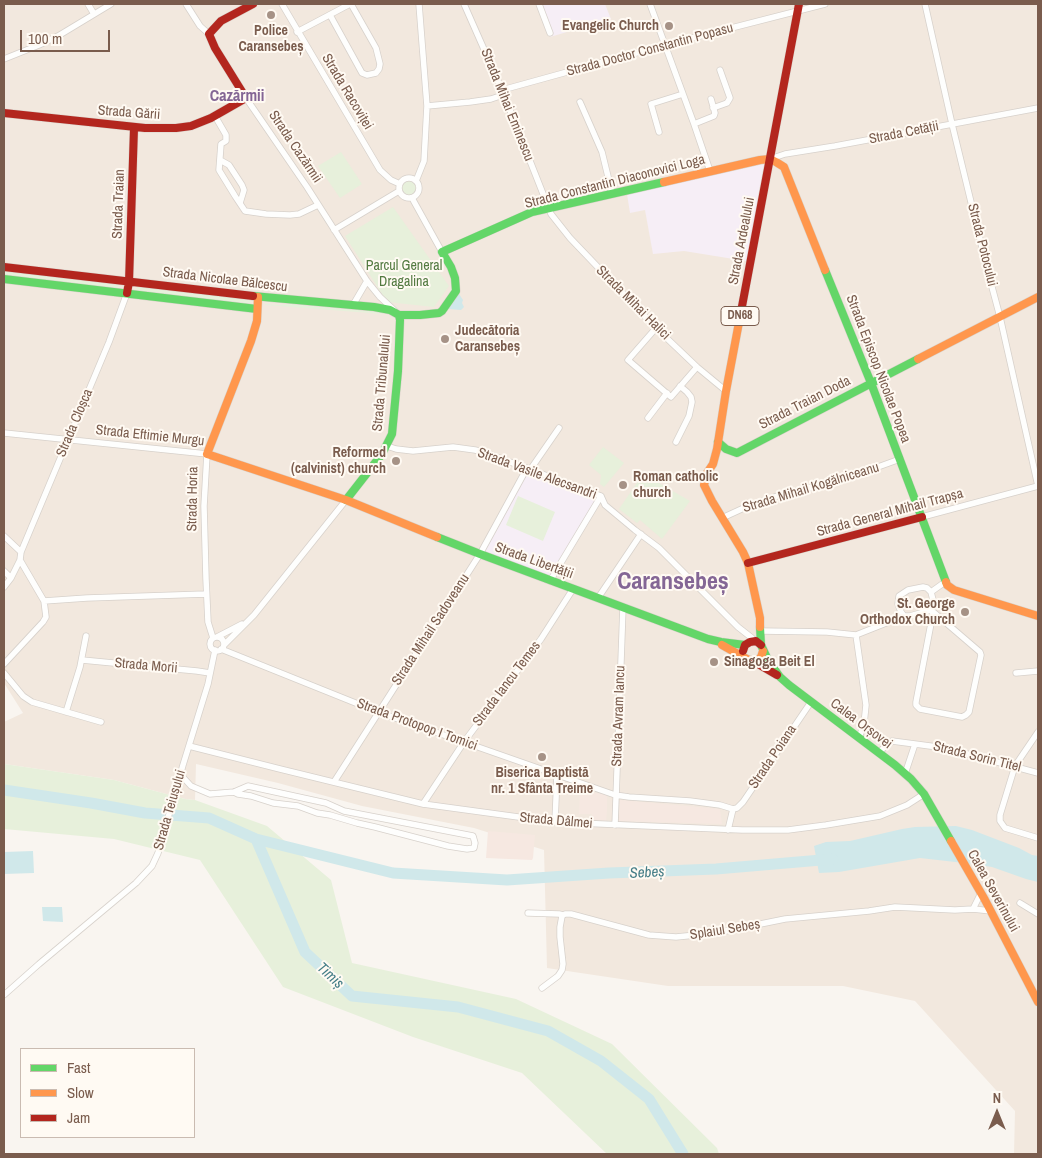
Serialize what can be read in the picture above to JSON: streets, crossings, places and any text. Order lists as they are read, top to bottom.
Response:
{
  "streets": {
    "main road": [
      "Strada Gării",
      "Strada Cazărmii",
      "Strada Constantin Diaconovici Loga",
      "Strada Traian",
      "Strada Ardealului",
      "Strada Nicolae Bălcescu",
      "DN68",
      "Strada Episcop Nicolae Popea",
      "Strada Tribunalului",
      "Strada Traian Doda",
      "Strada Eftimie Murgu",
      "Strada Horia",
      "Strada General Mihail Trapșa",
      "Strada Libertății",
      "Calea Orșovei",
      "Calea Severinului"
    ],
    "street": [
      "Strada Doctor Constantin Popasu",
      "Strada Racoviței",
      "Strada Mihai Eminescu",
      "Strada Cetății",
      "Strada Potocului",
      "Strada Mihai Halici",
      "Strada Cloșca",
      "Strada Vasile Alecsandri",
      "Strada Mihail Kogălniceanu",
      "Strada Mihail Sadoveanu",
      "Strada Morii",
      "Strada Iancu Temes",
      "Strada Avram Iancu",
      "Strada Protopop I Tomici",
      "Strada Poiana",
      "Strada Sorin Titel",
      "Strada Teiușului",
      "Strada Dâlmei",
      "Splaiul Sebeș"
    ]
  },
  "crossings": [
    ["Strada Doctor Constantin Popasu", "Strada Mihai Eminescu"],
    ["Strada Doctor Constantin Popasu", "Strada Ardealului"],
    ["Strada Mihai Eminescu", "Strada Constantin Diaconovici Loga"],
    ["Strada Mihai Eminescu", "Strada Mihai Halici"],
    ["Strada Gării", "Strada Cazărmii"],
    ["Strada Gării", "Strada Traian"],
    ["Strada Cetății", "Strada Constantin Diaconovici Loga"],
    ["Strada Cetății", "Strada Ardealului"],
    ["Strada Cetății", "Strada Potocului"],
    ["Strada Cetății", "Strada Episcop Nicolae Popea"],
    ["Strada Cazărmii", "Strada Nicolae Bălcescu"],
    ["Strada Cazărmii", "Strada Tribunalului"],
    ["Strada Constantin Diaconovici Loga", "Strada Ardealului"],
    ["Strada Constantin Diaconovici Loga", "Strada Nicolae Bălcescu"],
    ["Strada Constantin Diaconovici Loga", "Strada Mihai Halici"],
    ["Strada Constantin Diaconovici Loga", "Strada Episcop Nicolae Popea"],
    ["Strada Traian", "Strada Nicolae Bălcescu"],
    ["Strada Traian", "Strada Cloșca"],
    ["Strada Ardealului", "Strada Mihai Halici"],
    ["Strada Ardealului", "DN68"],
    ["Strada Ardealului", "Strada Episcop Nicolae Popea"],
    ["Strada Ardealului", "Strada Traian Doda"],
    ["Strada Ardealului", "Strada Mihail Kogălniceanu"],
    ["Strada Potocului", "Strada Traian Doda"],
    ["Strada Potocului", "Strada General Mihail Trapșa"],
    ["Strada Nicolae Bălcescu", "Strada Tribunalului"],
    ["Strada Nicolae Bălcescu", "Strada Cloșca"],
    ["Strada Nicolae Bălcescu", "Strada Horia"],
    ["DN68", "Strada Vasile Alecsandri"],
    ["DN68", "Strada Mihail Kogălniceanu"],
    ["DN68", "Strada General Mihail Trapșa"],
    ["DN68", "Strada Libertății"],
    ["DN68", "Calea Orșovei"],
    ["Strada Episcop Nicolae Popea", "Strada Traian Doda"],
    ["Strada Episcop Nicolae Popea", "Strada Mihail Kogălniceanu"],
    ["Strada Episcop Nicolae Popea", "Strada General Mihail Trapșa"],
    ["Strada Tribunalului", "Strada Eftimie Murgu"],
    ["Strada Tribunalului", "Strada Vasile Alecsandri"],
    ["Strada Tribunalului", "Strada Libertății"],
    ["Strada Tribunalului", "Strada Teiușului"],
    ["Strada Cloșca", "Strada Eftimie Murgu"],
    ["Strada Eftimie Murgu", "Strada Horia"],
    ["Strada Eftimie Murgu", "Strada Libertății"],
    ["Strada Eftimie Murgu", "Strada Teiușului"],
    ["Strada Vasile Alecsandri", "Strada Libertății"],
    ["Strada Vasile Alecsandri", "Strada Mihail Sadoveanu"],
    ["Strada Vasile Alecsandri", "Calea Orșovei"],
    ["Strada Horia", "Strada Protopop I Tomici"],
    ["Strada Horia", "Strada Teiușului"],
    ["Strada Libertății", "Strada Mihail Sadoveanu"],
    ["Strada Libertății", "Strada Iancu Temes"],
    ["Strada Libertății", "Strada Avram Iancu"],
    ["Strada Libertății", "Calea Orșovei"],
    ["Strada Libertății", "Strada Teiușului"],
    ["Strada Mihail Sadoveanu", "Strada Protopop I Tomici"],
    ["Strada Mihail Sadoveanu", "Strada Dâlmei"],
    ["Strada Morii", "Strada Teiușului"],
    ["Strada Iancu Temes", "Strada Protopop I Tomici"],
    ["Strada Iancu Temes", "Strada Dâlmei"],
    ["Strada Avram Iancu", "Strada Protopop I Tomici"],
    ["Strada Avram Iancu", "Strada Dâlmei"],
    ["Calea Orșovei", "Strada Poiana"],
    ["Calea Orșovei", "Strada Sorin Titel"],
    ["Calea Orșovei", "Strada Dâlmei"],
    ["Calea Orșovei", "Calea Severinului"],
    ["Strada Protopop I Tomici", "Strada Poiana"],
    ["Strada Protopop I Tomici", "Strada Teiușului"],
    ["Strada Teiușului", "Strada Dâlmei"],
    ["Strada Dâlmei", "Calea Severinului"],
    ["Calea Severinului", "Splaiul Sebeș"]
  ],
  "districts": ["Cazărmii", "Caransebeș"],
  "water": ["Sebeș", "Timiș"],
  "parks": ["Parcul General Dragalina"],
  "places": [
    "Police Caransebeș",
    "Evangelic Church",
    "Judecătoria Caransebeș",
    "Reformed (calvinist) church",
    "Roman catholic church",
    "St. George Orthodox Church",
    "Sinagoga Beit El",
    "Biserica Baptistă nr. 1 Sfânta Treime"
  ],
  "legend": ["Fast", "Slow", "Jam"],
  "scale_bar": "100 m",
  "north": "top"
}
